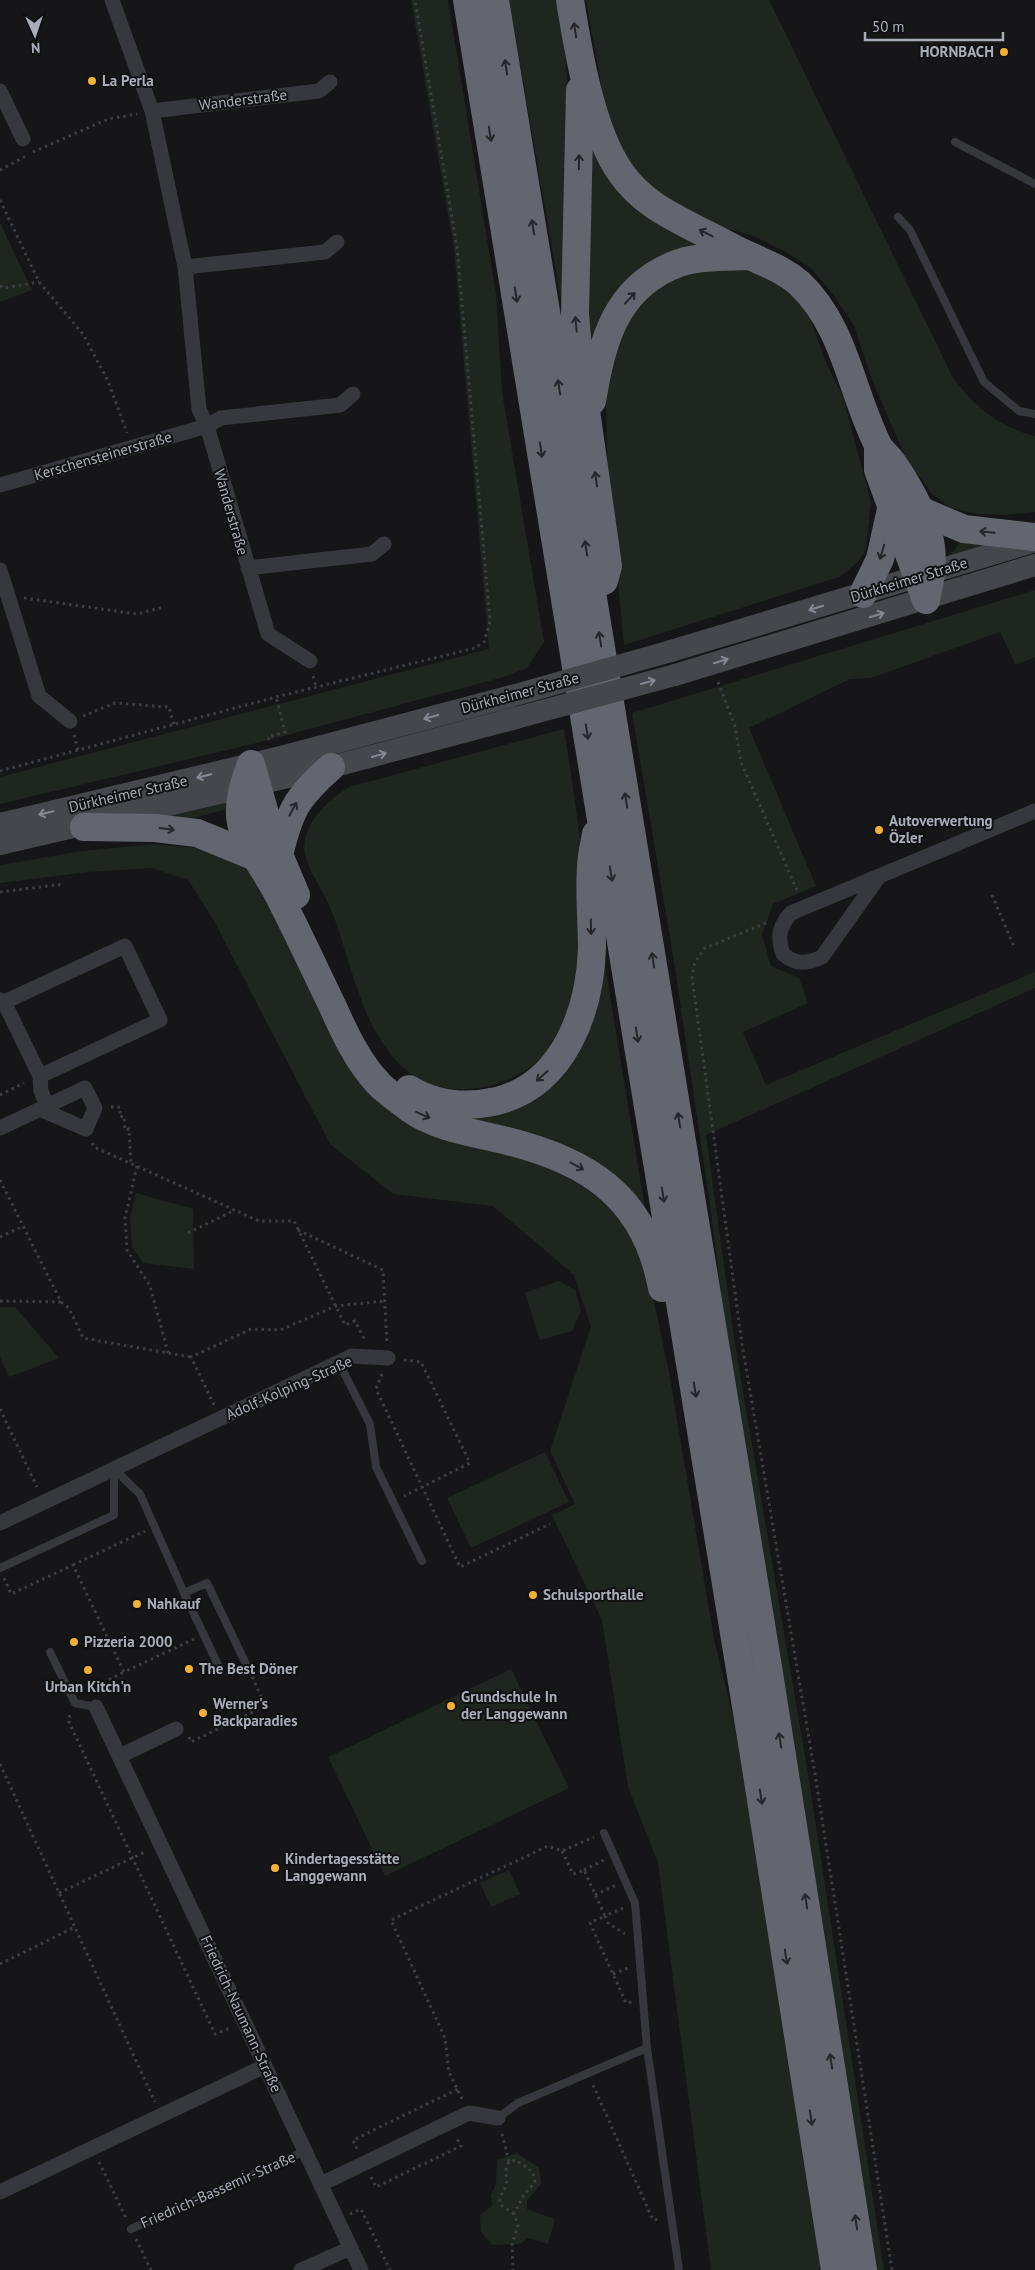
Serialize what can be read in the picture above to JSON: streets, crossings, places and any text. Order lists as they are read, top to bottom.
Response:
{
  "streets": {
    "main road": ["Dürkheimer Straße"],
    "street": [
      "Wanderstraße",
      "Kerschensteinerstraße",
      "Adolf-Kolping-Straße",
      "Friedrich-Naumann-Straße"
    ],
    "lane": ["Friedrich-Bassemir-Straße"]
  },
  "crossings": [
    ["Wanderstraße", "Kerschensteinerstraße"],
    ["Friedrich-Naumann-Straße", "Friedrich-Bassemir-Straße"]
  ],
  "places": [
    "HORNBACH",
    "La Perla",
    "Autoverwertung Özler",
    "Schulsporthalle",
    "Nahkauf",
    "Pizzeria 2000",
    "The Best Döner",
    "Urban Kitch'n",
    "Grundschule In der Langgewann",
    "Werner's Backparadies",
    "Kindertagesstätte Langgewann"
  ],
  "scale_bar": "50 m",
  "north": "bottom"
}
